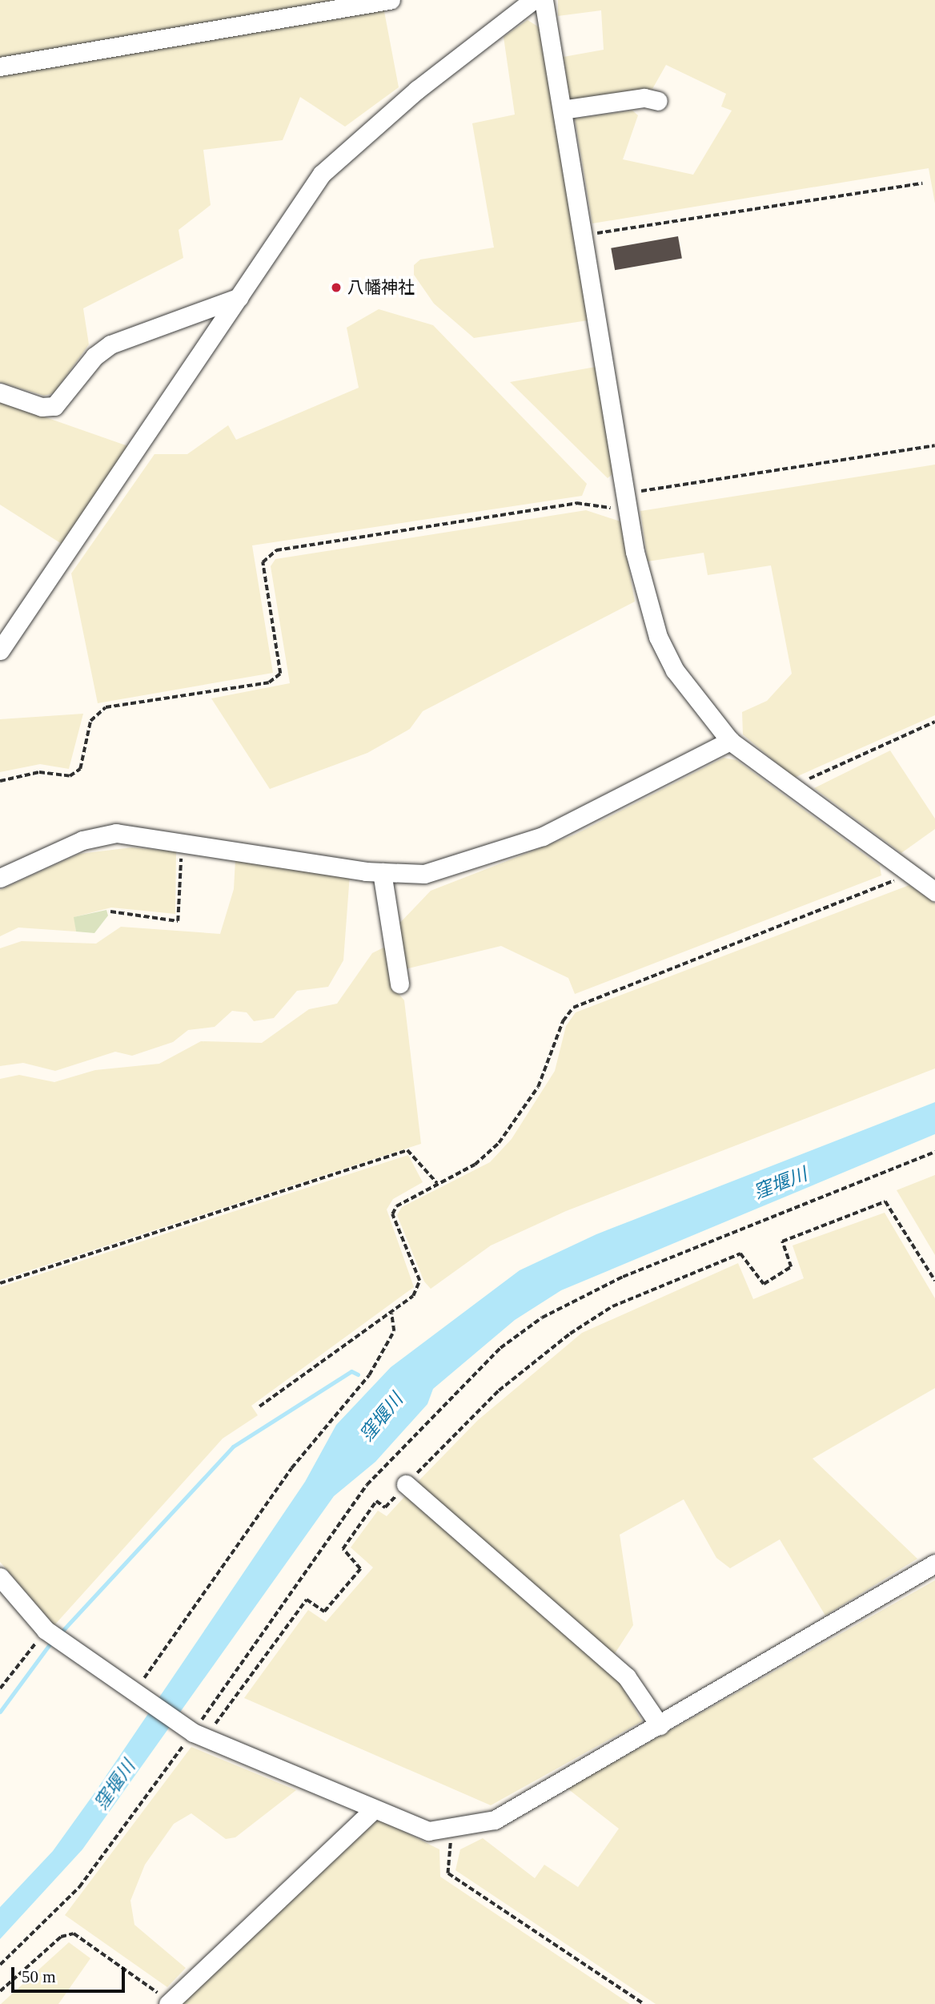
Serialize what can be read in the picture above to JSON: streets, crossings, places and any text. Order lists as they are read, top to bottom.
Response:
{
  "water": ["窪堰川"],
  "places": ["八幡神社"],
  "scale_bar": "50 m"
}
